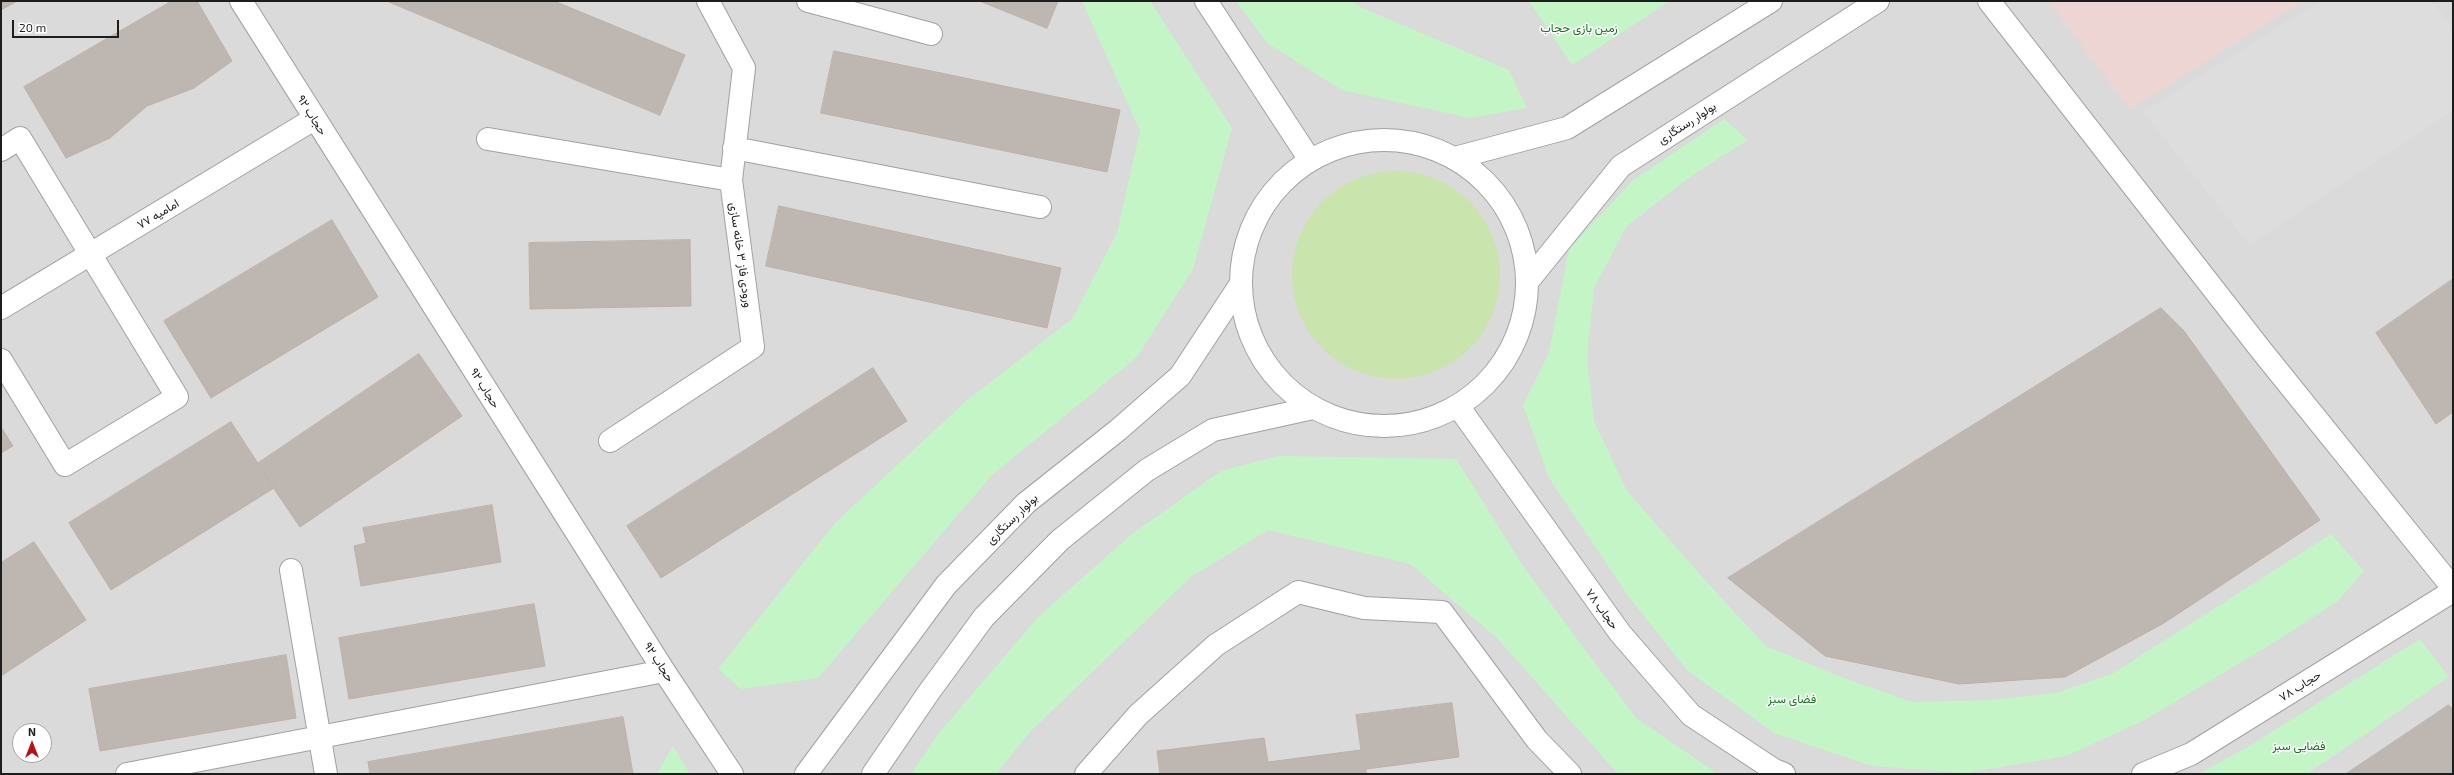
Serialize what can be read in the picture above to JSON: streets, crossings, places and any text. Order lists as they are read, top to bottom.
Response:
{
  "streets": {
    "street": [
      "حجاب ۹۲",
      "بولوار رستگاری",
      "امامیه ۷۷",
      "ورودی فاز ۳ خانه سازی",
      "حجاب ۷۸"
    ]
  },
  "crossings": [
    ["حجاب ۹۲", "امامیه ۷۷"]
  ],
  "parks": ["زمین بازی حجاب", "فضای سبز", "فضایی سبز"],
  "scale_bar": "20 m",
  "north": "top"
}
